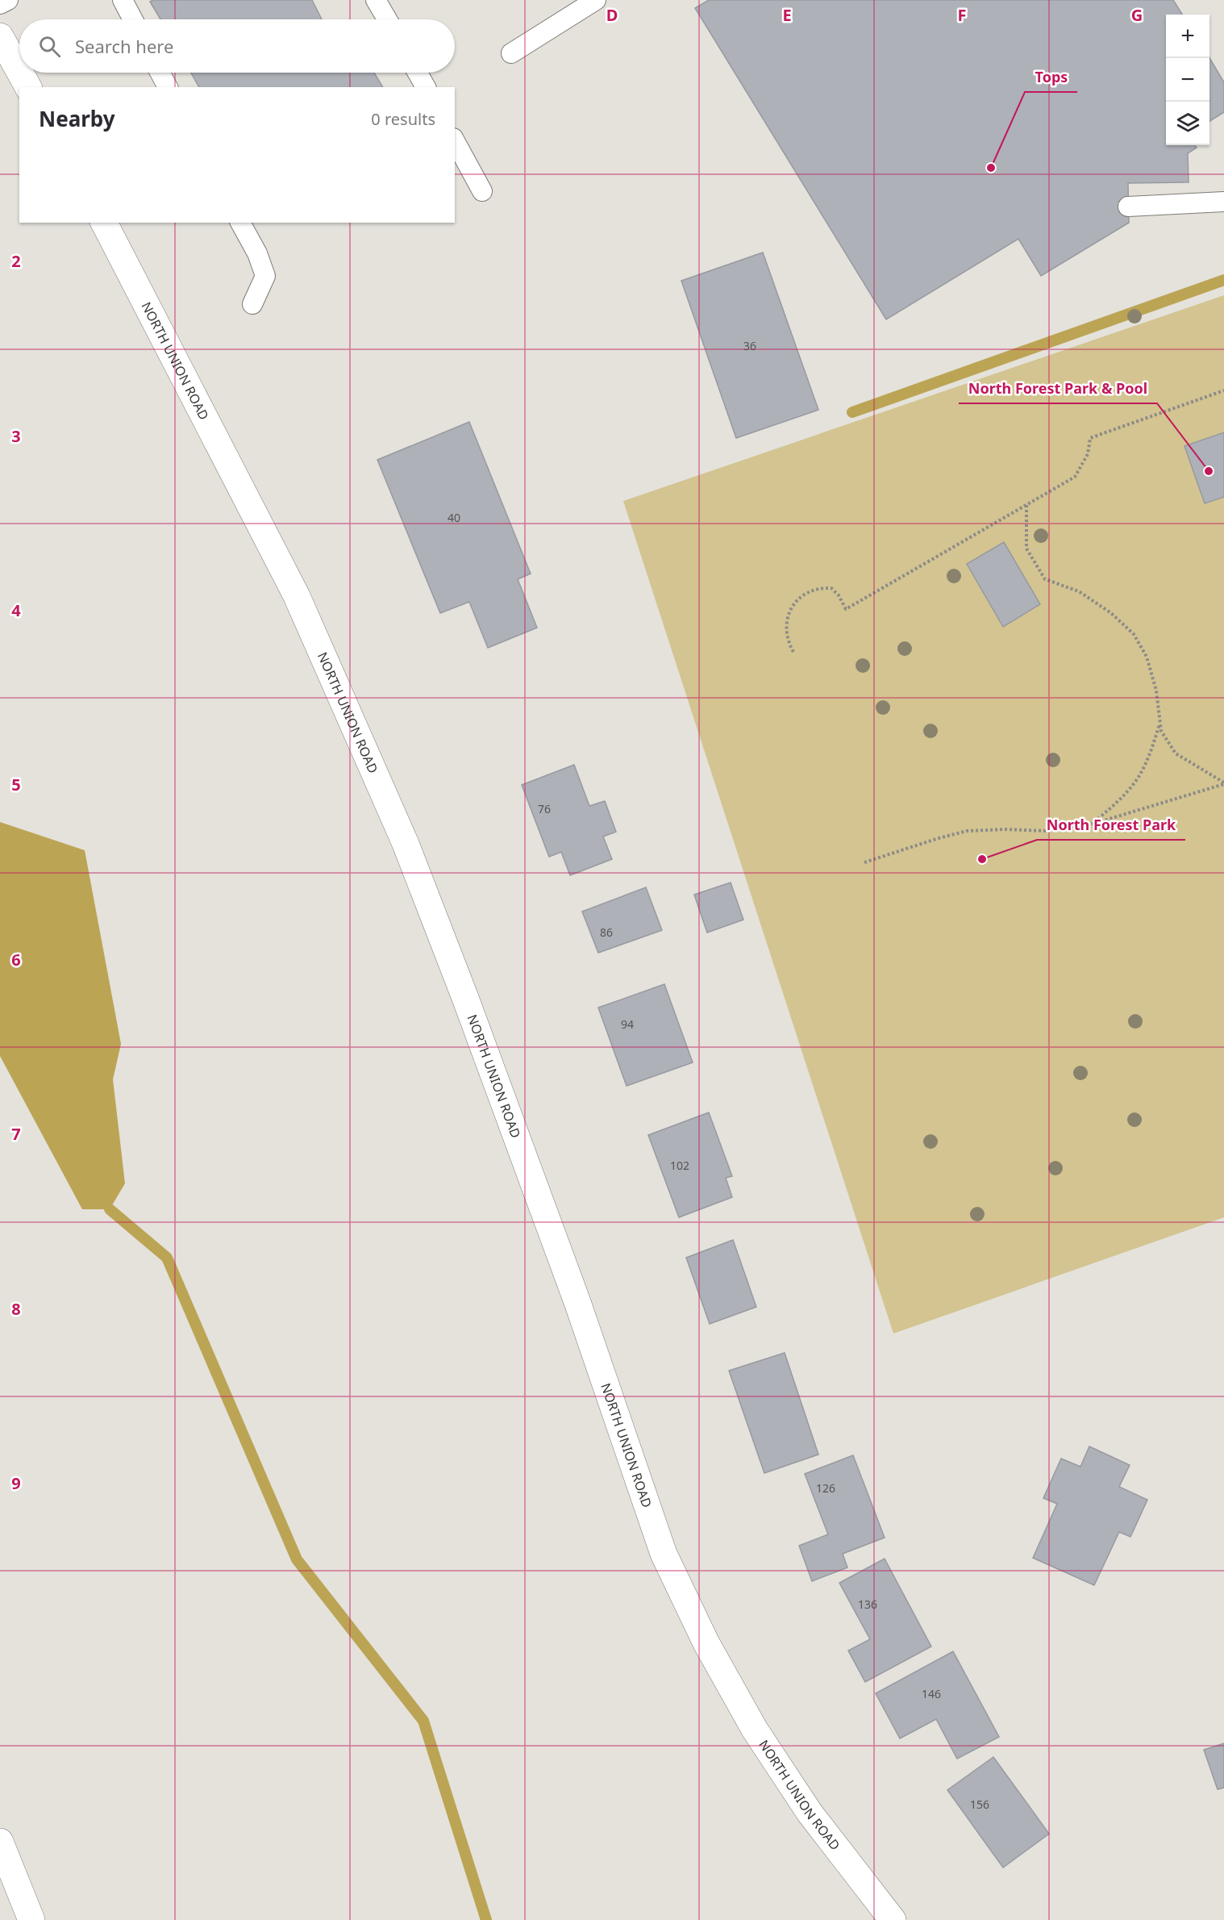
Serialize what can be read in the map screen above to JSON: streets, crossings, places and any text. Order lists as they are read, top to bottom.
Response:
{
  "streets": {
    "main road": ["NORTH UNION ROAD"]
  },
  "places": ["Tops", "North Forest Park & Pool", "North Forest Park"],
  "house_numbers": [
    "36",
    "40",
    "76",
    "86",
    "94",
    "102",
    "126",
    "136",
    "146",
    "156"
  ],
  "page": {
    "map_buttons": ["+", "−"],
    "search": "Search here",
    "heading": ["Nearby", "0 results"]
  },
  "grid": {
    "columns": [
      "D",
      "E",
      "F",
      "G"
    ],
    "rows": [
      "2",
      "3",
      "4",
      "5",
      "6",
      "7",
      "8",
      "9"
    ]
  }
}
